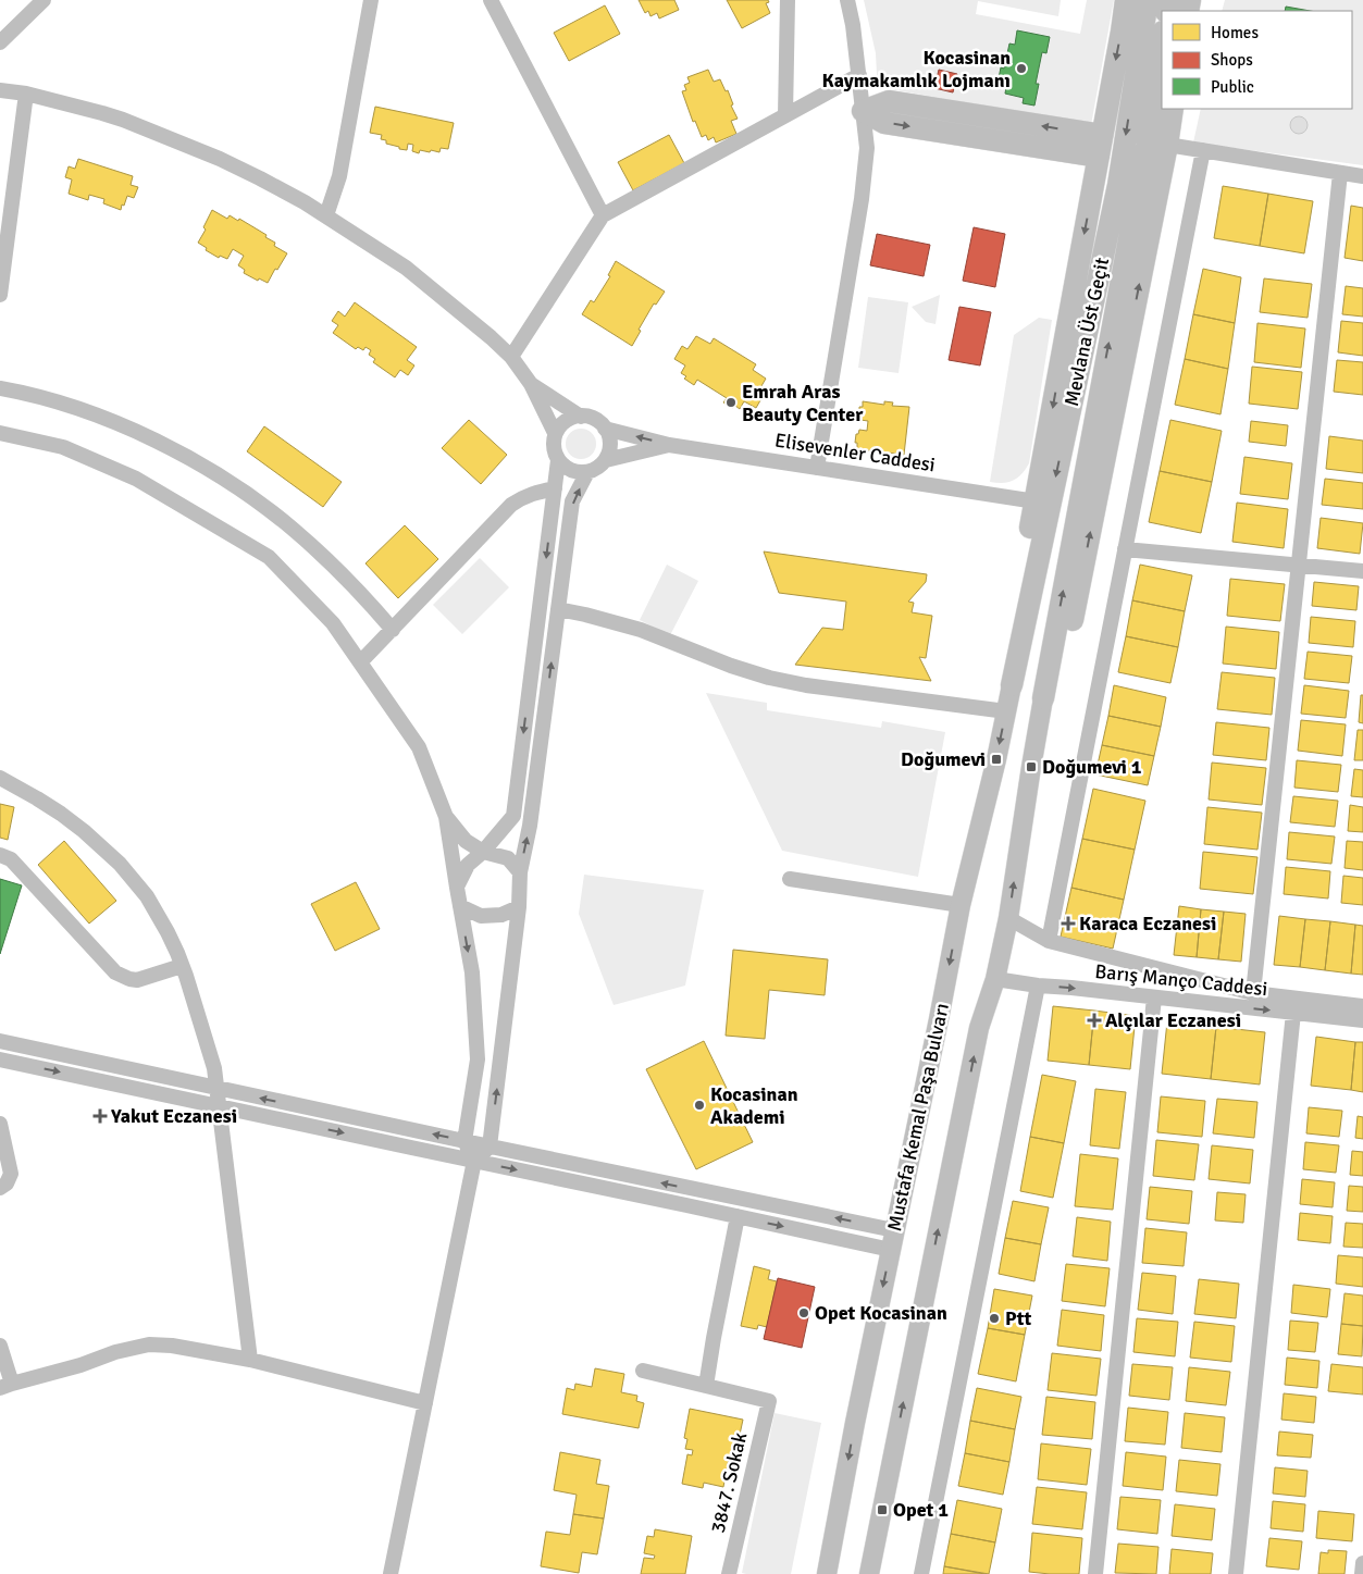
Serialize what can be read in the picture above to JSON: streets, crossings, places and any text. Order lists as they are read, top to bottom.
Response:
{
  "streets": {
    "highway": ["Mevlana Üst Geçit", "Mustafa Kemal Paşa Bulvarı"],
    "street": ["Elisevenler Caddesi", "Barış Manço Caddesi", "3847. Sokak"]
  },
  "crossings": [
    ["Mevlana Üst Geçit", "Mustafa Kemal Paşa Bulvarı"]
  ],
  "one_way": ["Mustafa Kemal Paşa Bulvarı"],
  "places": {
    "other": [
      "Kocasinan Kaymakamlık Lojmanı",
      "Emrah Aras Beauty Center",
      "Kocasinan Akademi",
      "Opet Kocasinan",
      "Ptt"
    ],
    "transit": ["Doğumevi", "Doğumevi 1", "Opet 1"],
    "health": ["Karaca Eczanesi", "Alçılar Eczanesi", "Yakut Eczanesi"]
  },
  "legend": ["Homes", "Shops", "Public"]
}
